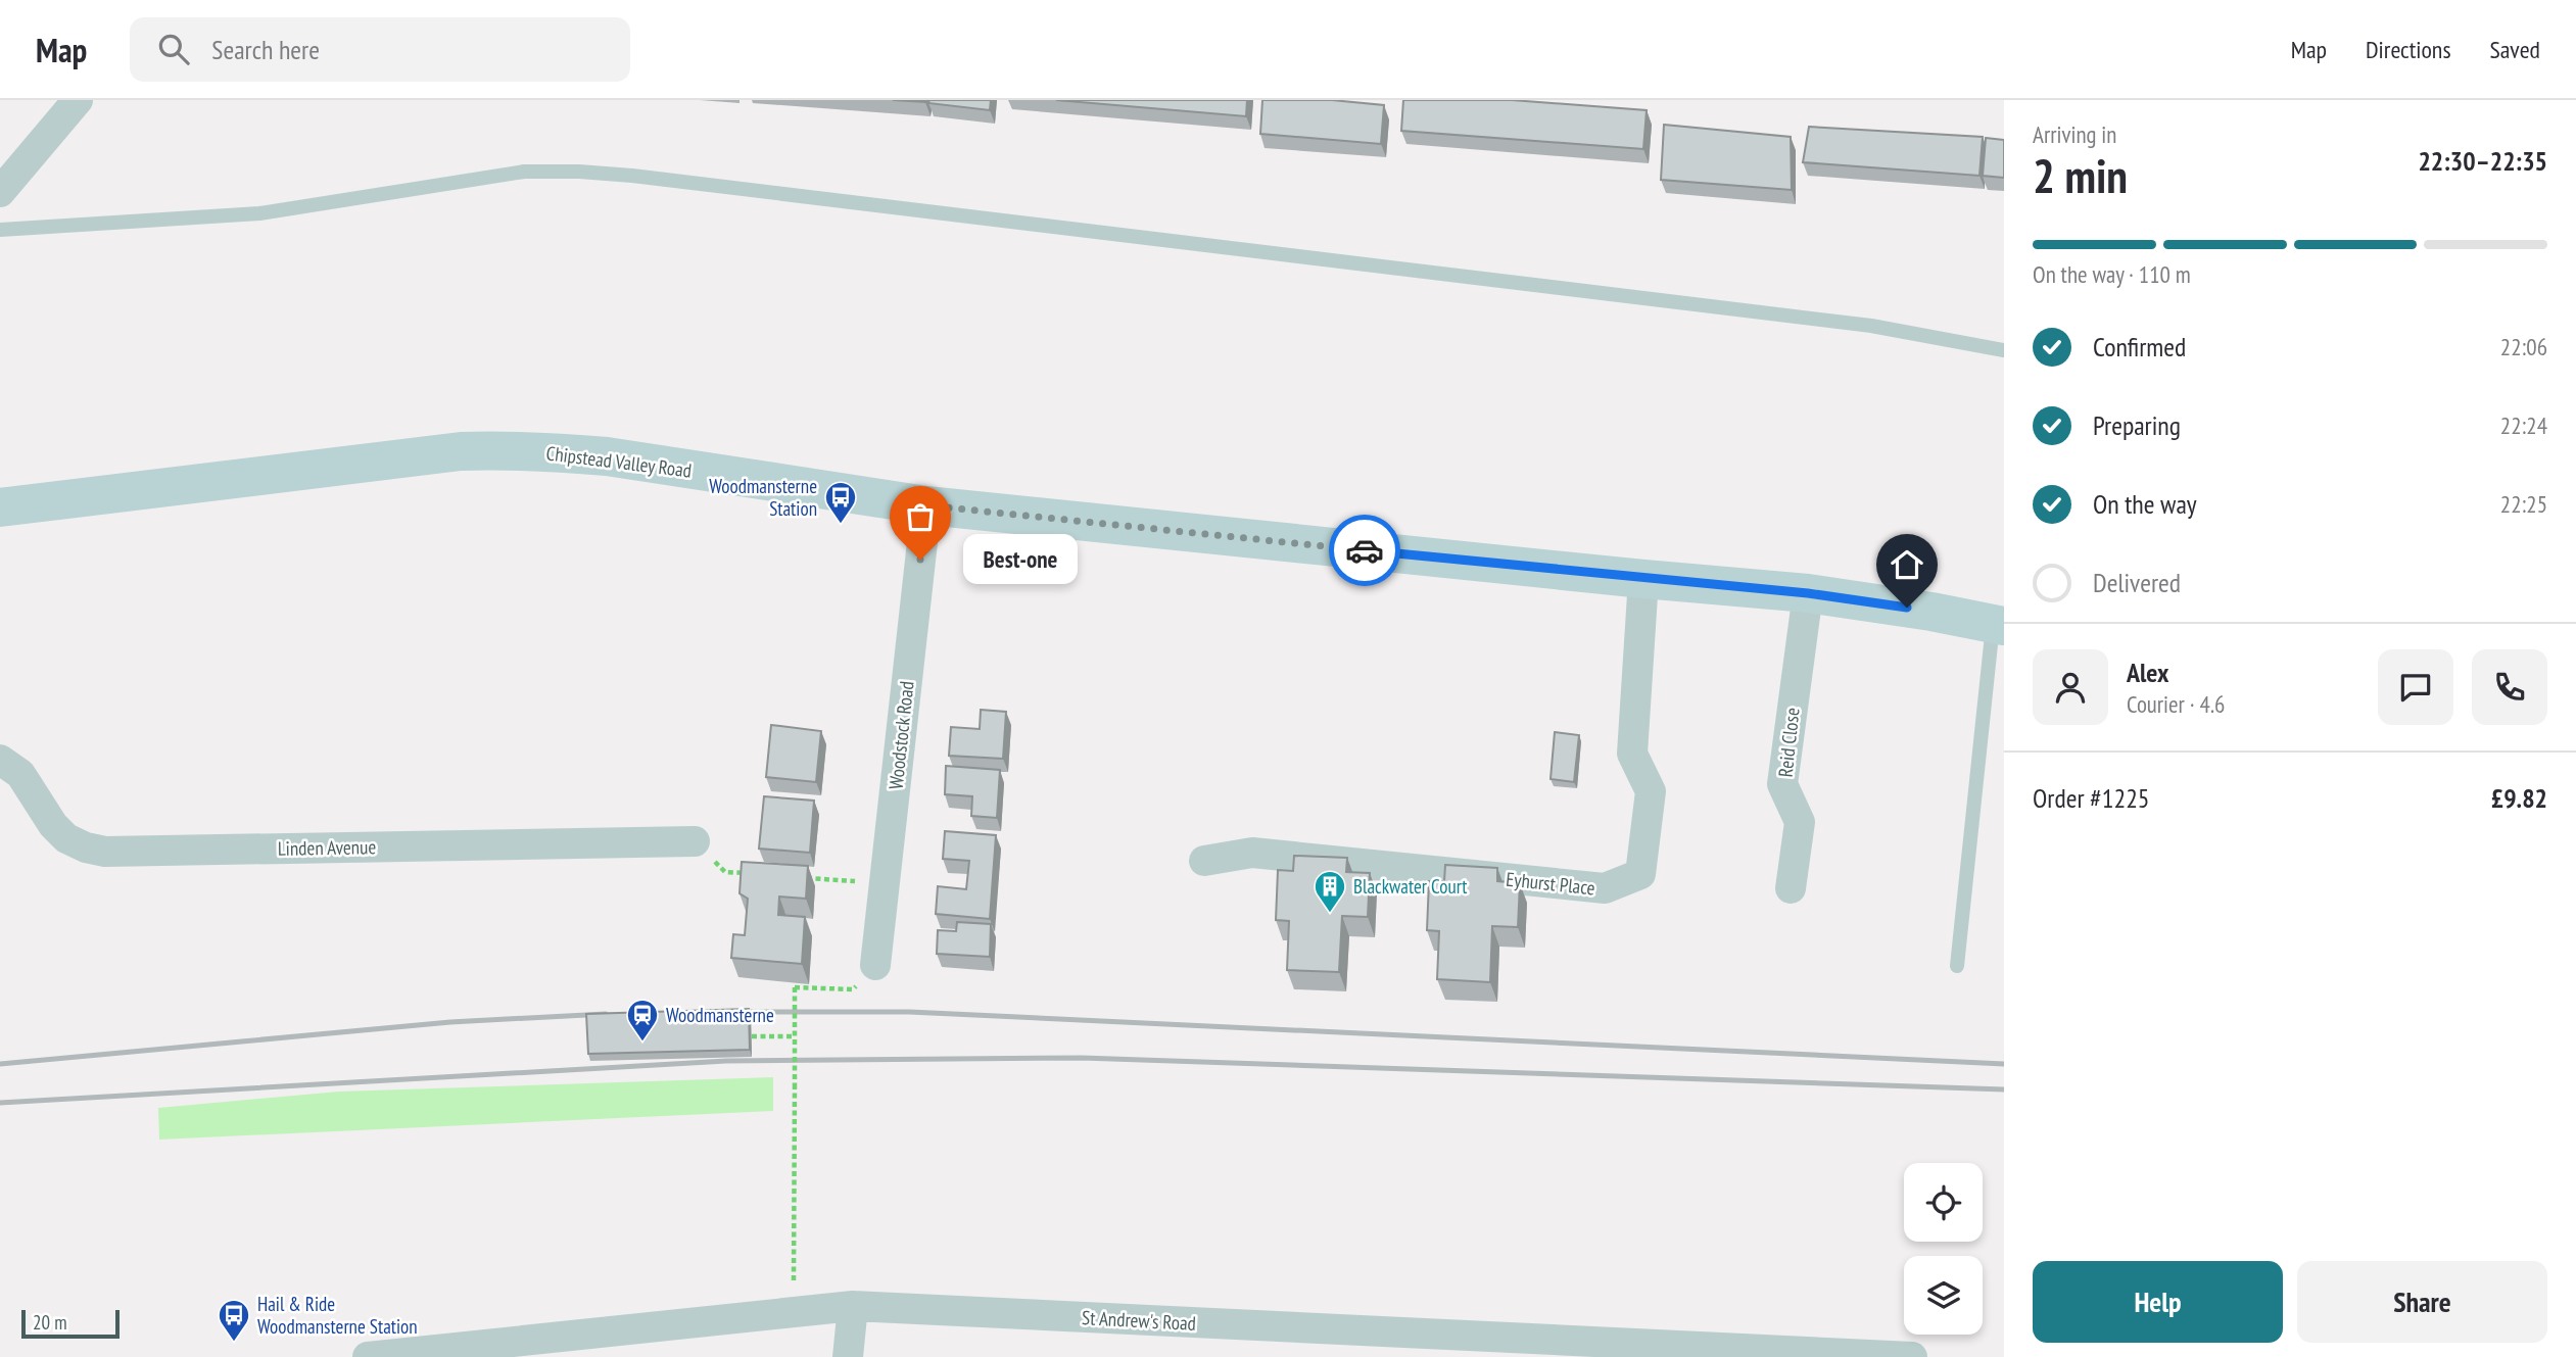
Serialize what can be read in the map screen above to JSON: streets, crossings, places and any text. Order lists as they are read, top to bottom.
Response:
{
  "streets": {
    "main road": ["Chipstead Valley Road"],
    "street": [
      "Woodstock Road",
      "Reid Close",
      "Linden Avenue",
      "Eyhurst Place",
      "St Andrew's Road"
    ]
  },
  "crossings": [
    ["Chipstead Valley Road", "Woodstock Road"],
    ["Chipstead Valley Road", "Reid Close"],
    ["Chipstead Valley Road", "Eyhurst Place"]
  ],
  "places": {
    "bus stop": ["Woodmansterne Station", "Hail & Ride Woodmansterne Station"],
    "other": ["Best-one"],
    "building": ["Blackwater Court"],
    "station": ["Woodmansterne"]
  },
  "scale_bar": "20 m",
  "page": {
    "header": "Map",
    "search": "Search here",
    "nav": ["Map", "Directions", "Saved"],
    "heading": ["2 min", "Arriving in", "22:30–22:35"],
    "panel": [
      "Alex",
      "Courier · 4.6",
      "Order #1225",
      "£9.82"
    ],
    "bar": "On the way · 110 m",
    "list": [
      ["Confirmed", "22:06"],
      ["Preparing", "22:24"],
      ["On the way", "22:25"],
      "Delivered"
    ],
    "bubble": "Best-one",
    "buttons": ["Help", "Share"],
    "scale": "20 m"
  }
}
